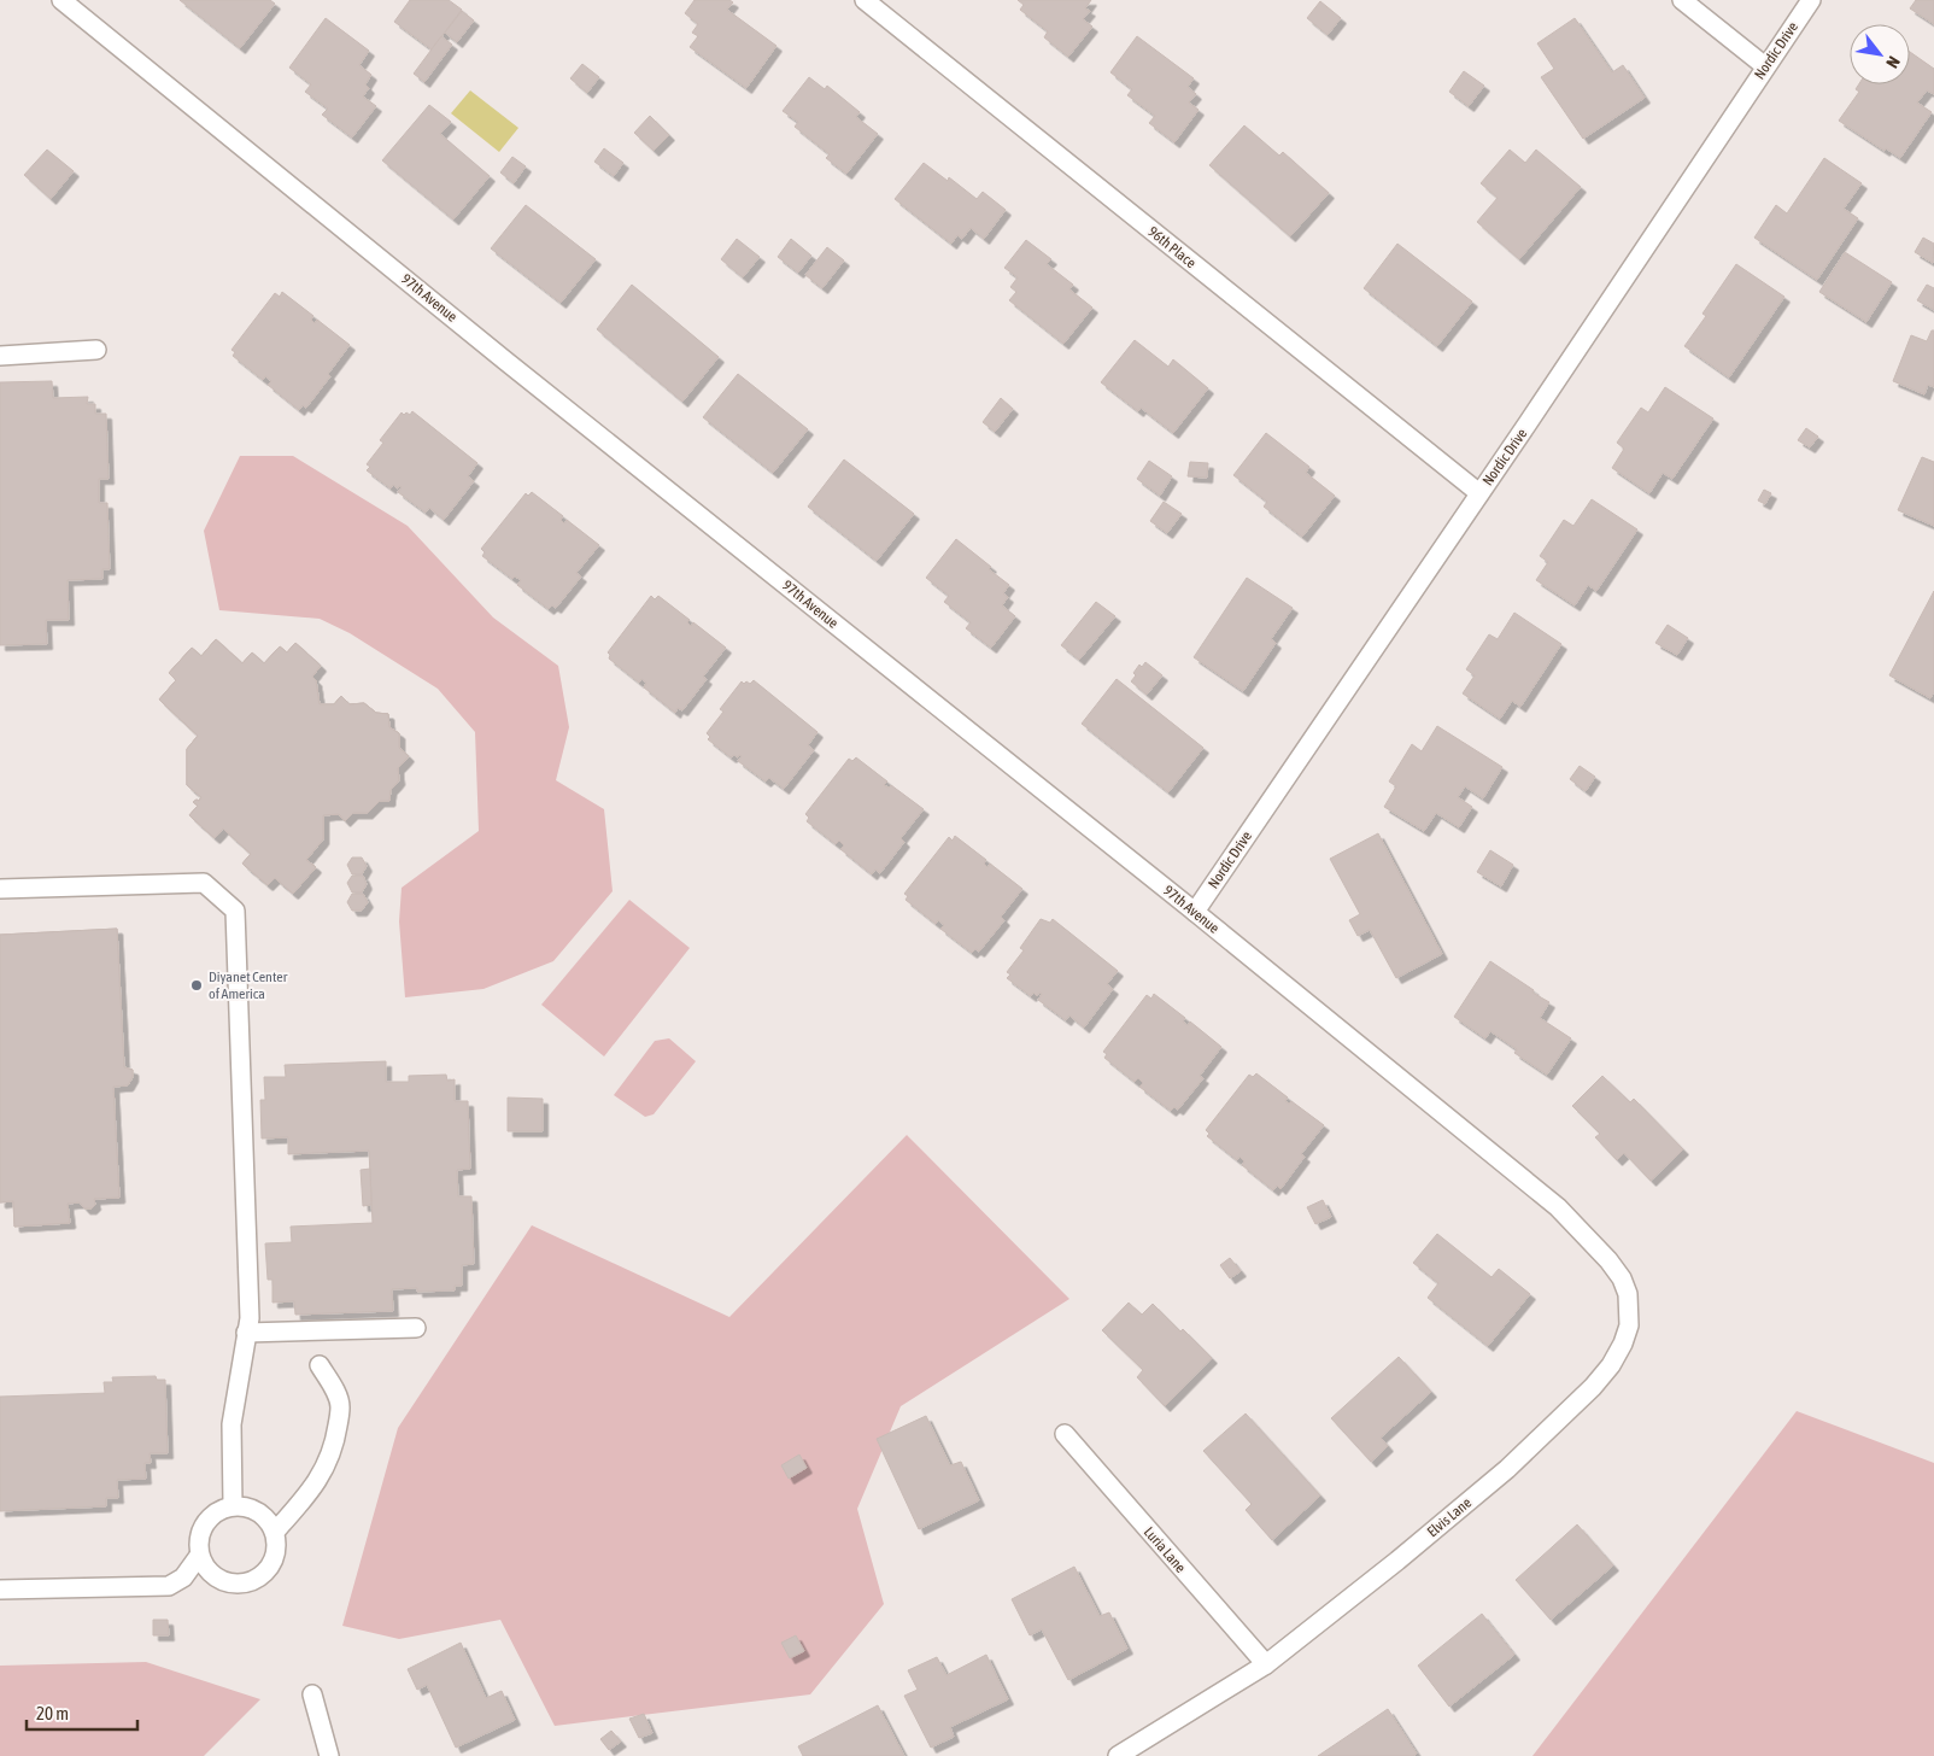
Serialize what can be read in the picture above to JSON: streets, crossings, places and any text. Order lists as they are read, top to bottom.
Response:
{
  "streets": {
    "street": [
      "Nordic Drive",
      "96th Place",
      "97th Avenue",
      "Elvis Lane",
      "Luria Lane"
    ]
  },
  "crossings": [
    ["Nordic Drive", "96th Place"],
    ["Nordic Drive", "97th Avenue"],
    ["97th Avenue", "Elvis Lane"],
    ["Elvis Lane", "Luria Lane"]
  ],
  "places": ["Diyanet Center of America"],
  "scale_bar": "20 m",
  "north": "bottom right"
}
